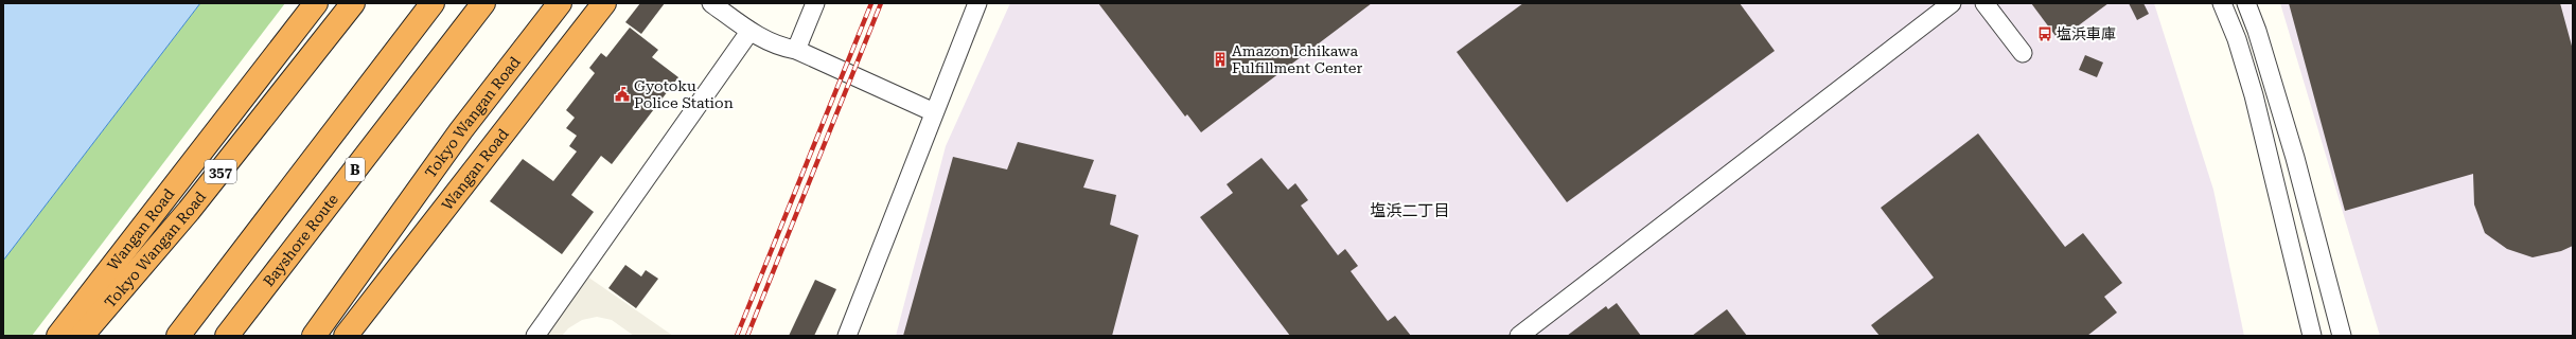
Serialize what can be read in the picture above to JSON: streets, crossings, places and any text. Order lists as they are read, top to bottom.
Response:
{
  "streets": {
    "highway": [
      "Tokyo Wangan Road",
      "B",
      "Wangan Road",
      "357",
      "Bayshore Route"
    ]
  },
  "districts": ["塩浜二丁目"],
  "places": {
    "bus stop": ["塩浜車庫"],
    "building": ["Amazon Ichikawa Fulfillment Center"],
    "public building": ["Gyotoku Police Station"]
  }
}
